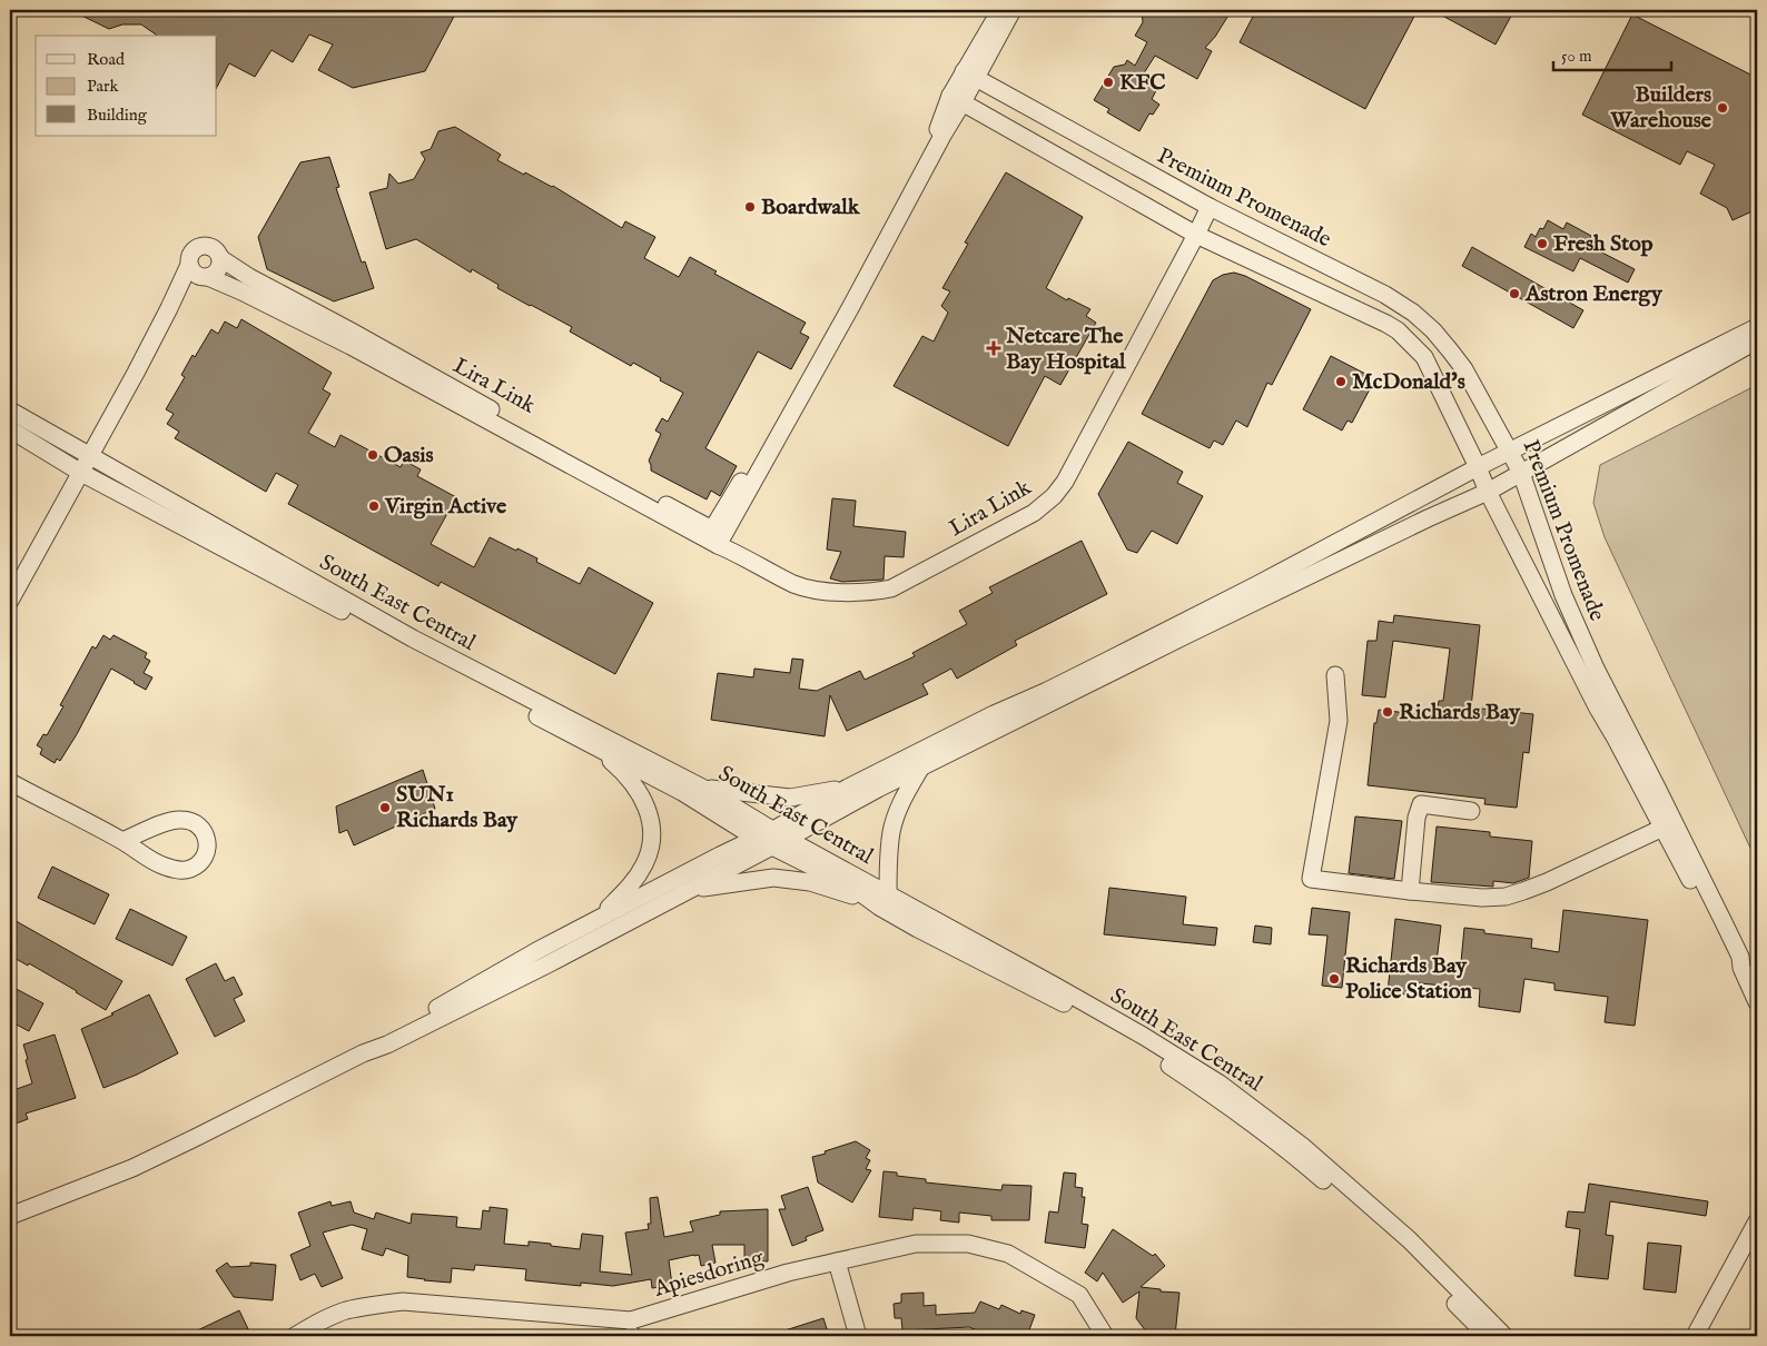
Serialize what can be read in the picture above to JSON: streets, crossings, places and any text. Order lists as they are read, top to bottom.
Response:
{
  "streets": {
    "street": [
      "Premium Promenade",
      "Lira Link",
      "South East Central",
      "Apiesdoring"
    ]
  },
  "crossings": [
    ["Premium Promenade", "Lira Link"]
  ],
  "places": {
    "other": [
      "KFC",
      "Builders Warehouse",
      "Boardwalk",
      "Fresh Stop",
      "Astron Energy",
      "McDonald's",
      "Oasis",
      "Virgin Active",
      "Richards Bay",
      "SUN1 Richards Bay",
      "Richards Bay Police Station"
    ],
    "health": ["Netcare The Bay Hospital"]
  },
  "legend": ["Road", "Park", "Building"],
  "scale_bar": "50 m"
}
